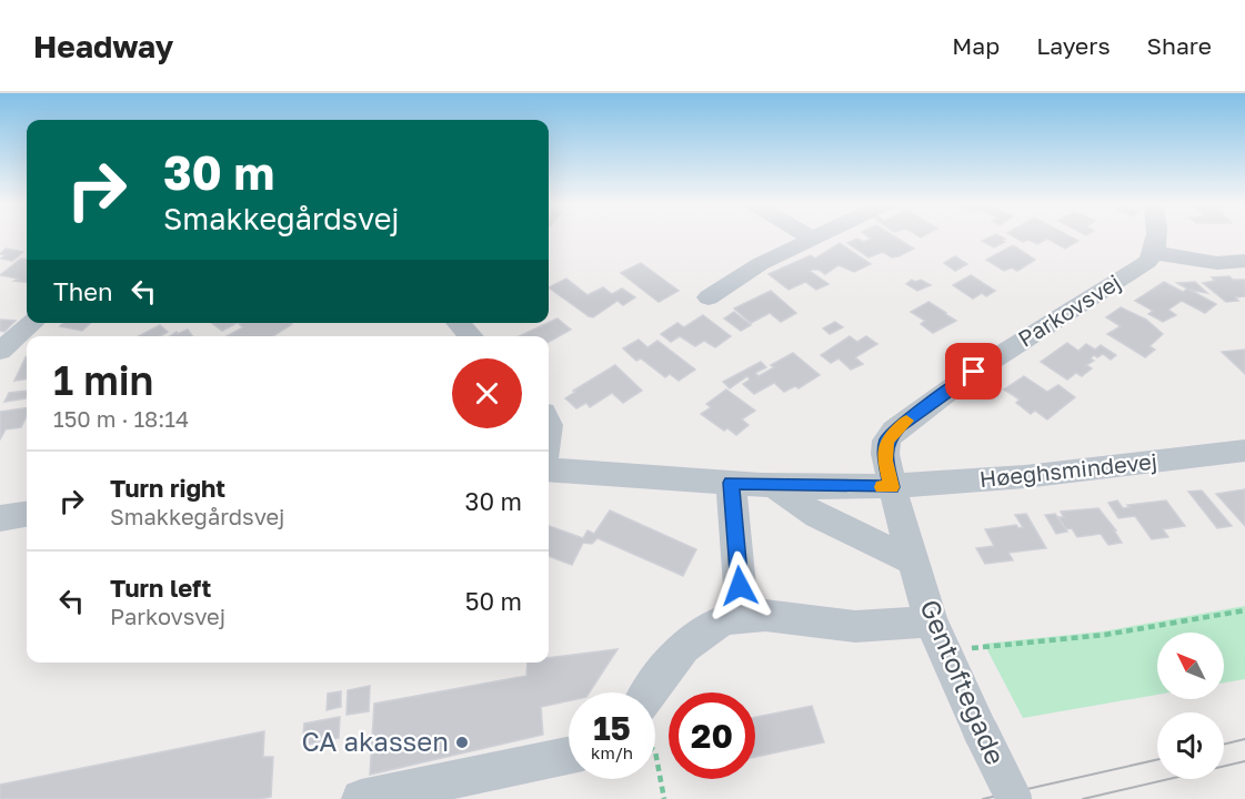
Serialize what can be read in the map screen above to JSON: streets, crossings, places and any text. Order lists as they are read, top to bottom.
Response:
{
  "streets": {
    "street": ["Parkovsvej", "Høeghsmindevej", "Gentoftegade"]
  },
  "crossings": [
    ["Parkovsvej", "Høeghsmindevej"],
    ["Parkovsvej", "Gentoftegade"],
    ["Høeghsmindevej", "Gentoftegade"]
  ],
  "places": ["CA akassen"],
  "north": "top left",
  "page": {
    "header": "Headway",
    "nav": ["Map", "Layers", "Share"],
    "turn": ["30 m", "Smakkegårdsvej"],
    "then": "Then",
    "heading": ["1 min", "150 m · 18:14"],
    "list": [
      {
        "name": "Turn right",
        "note": "Smakkegårdsvej",
        "value": "30 m"
      },
      {
        "name": "Turn left",
        "note": "Parkovsvej",
        "value": "50 m"
      }
    ],
    "speed": "15 km/h",
    "limit": "20"
  }
}
